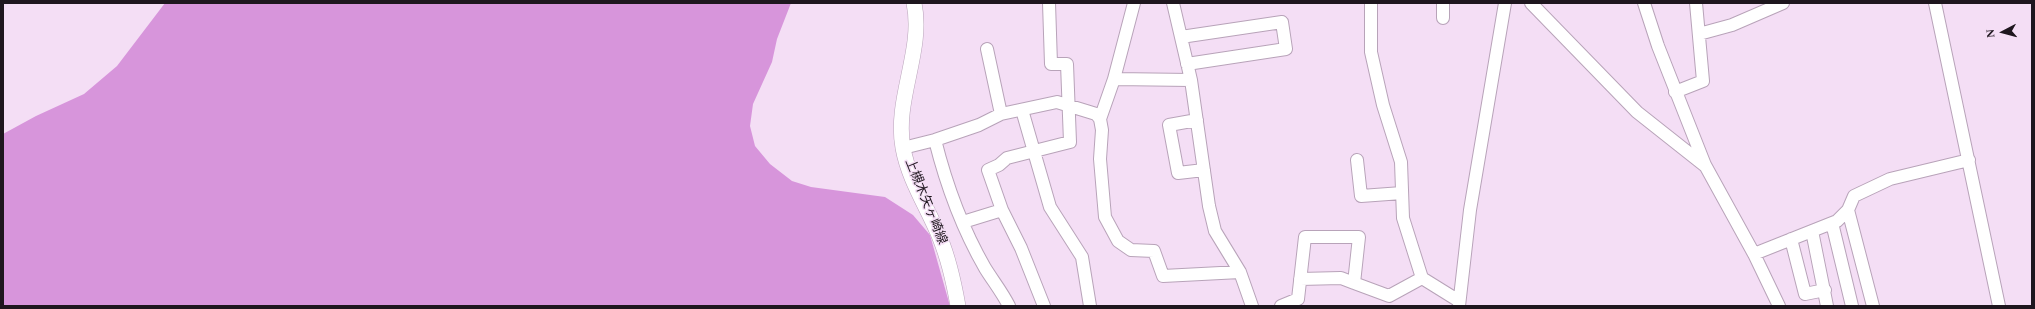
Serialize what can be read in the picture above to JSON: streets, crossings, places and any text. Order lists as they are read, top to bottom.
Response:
{
  "streets": {
    "main road": ["上槻木矢ヶ崎線"]
  },
  "north": "left"
}
